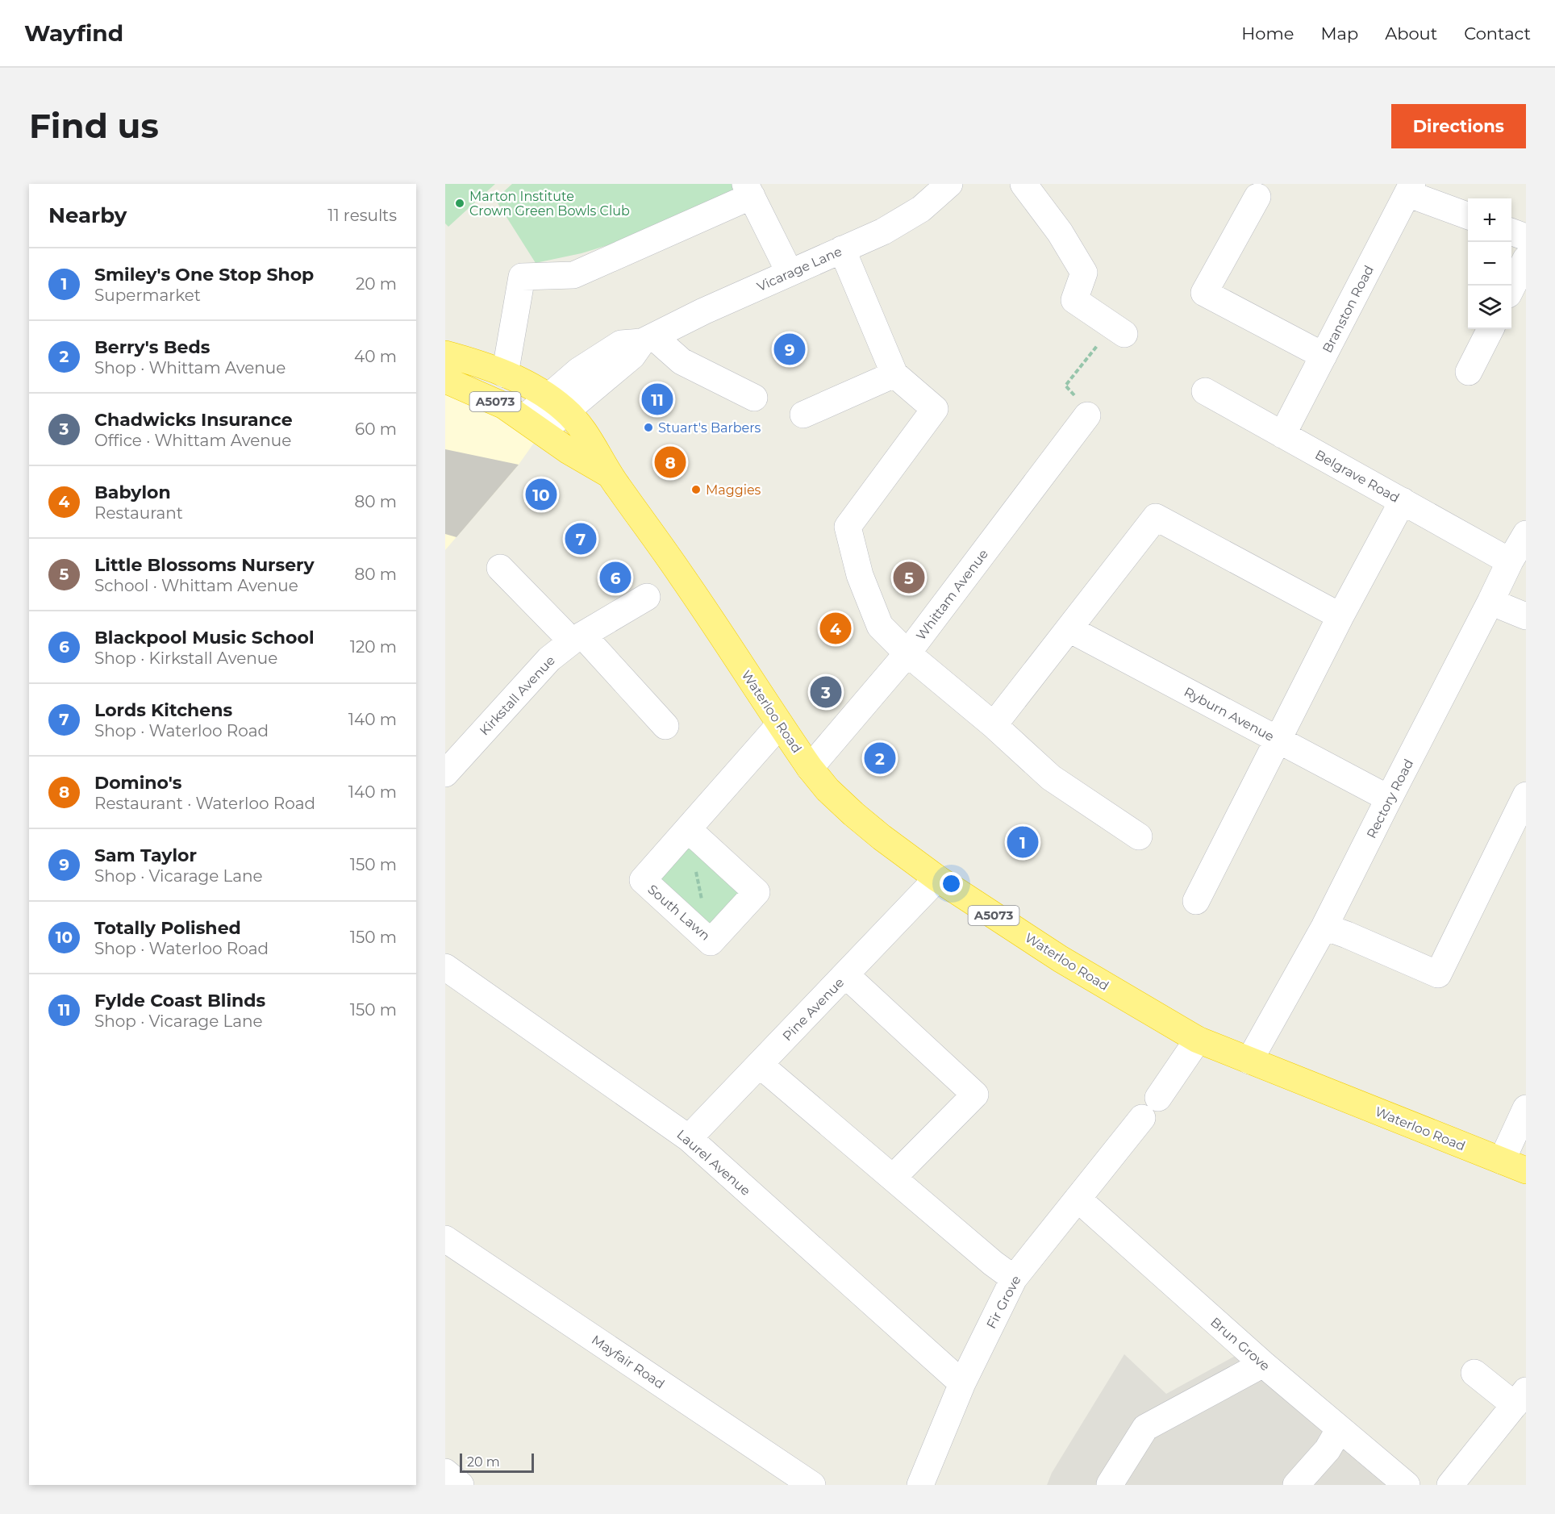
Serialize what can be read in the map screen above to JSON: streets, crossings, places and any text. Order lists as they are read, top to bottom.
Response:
{
  "streets": {
    "highway": ["A5073", "Waterloo Road"],
    "street": [
      "Vicarage Lane",
      "Branston Road",
      "Belgrave Road",
      "Whittam Avenue",
      "Kirkstall Avenue",
      "Ryburn Avenue",
      "Rectory Road",
      "Pine Avenue",
      "Laurel Avenue",
      "Fir Grove",
      "Brun Grove",
      "Mayfair Road"
    ]
  },
  "crossings": [
    ["Vicarage Lane", "Waterloo Road"],
    ["Branston Road", "Belgrave Road"],
    ["Belgrave Road", "Rectory Road"],
    ["Whittam Avenue", "Waterloo Road"],
    ["Waterloo Road", "Rectory Road"],
    ["Waterloo Road", "Pine Avenue"],
    ["Waterloo Road", "Fir Grove"],
    ["Ryburn Avenue", "Rectory Road"],
    ["Pine Avenue", "Laurel Avenue"],
    ["Laurel Avenue", "Fir Grove"],
    ["Fir Grove", "Brun Grove"]
  ],
  "places": ["Marton Institute Crown Green Bowls Club", "Stuart's Barbers", "Maggies"],
  "scale_bar": "20 m",
  "page": {
    "header": "Wayfind",
    "nav": [
      "Home",
      "Map",
      "About",
      "Contact"
    ],
    "buttons": "Directions",
    "title": "Find us",
    "heading": ["Nearby", "11 results"],
    "map_buttons": ["+", "−"],
    "list": [
      {
        "mark": "1",
        "name": "Smiley's One Stop Shop",
        "note": "Supermarket",
        "value": "20 m"
      },
      {
        "mark": "2",
        "name": "Berry's Beds",
        "note": "Shop · Whittam Avenue",
        "value": "40 m"
      },
      {
        "mark": "3",
        "name": "Chadwicks Insurance",
        "note": "Office · Whittam Avenue",
        "value": "60 m"
      },
      {
        "mark": "4",
        "name": "Babylon",
        "note": "Restaurant",
        "value": "80 m"
      },
      {
        "mark": "5",
        "name": "Little Blossoms Nursery",
        "note": "School · Whittam Avenue",
        "value": "80 m"
      },
      {
        "mark": "6",
        "name": "Blackpool Music School",
        "note": "Shop · Kirkstall Avenue",
        "value": "120 m"
      },
      {
        "mark": "7",
        "name": "Lords Kitchens",
        "note": "Shop · Waterloo Road",
        "value": "140 m"
      },
      {
        "mark": "8",
        "name": "Domino's",
        "note": "Restaurant · Waterloo Road",
        "value": "140 m"
      },
      {
        "mark": "9",
        "name": "Sam Taylor",
        "note": "Shop · Vicarage Lane",
        "value": "150 m"
      },
      {
        "mark": "10",
        "name": "Totally Polished",
        "note": "Shop · Waterloo Road",
        "value": "150 m"
      },
      {
        "mark": "11",
        "name": "Fylde Coast Blinds",
        "note": "Shop · Vicarage Lane",
        "value": "150 m"
      }
    ],
    "pins": [
      "9",
      "11",
      "8",
      "10",
      "7",
      "5",
      "6",
      "4",
      "3",
      "2",
      "1"
    ],
    "scale": "20 m"
  }
}
